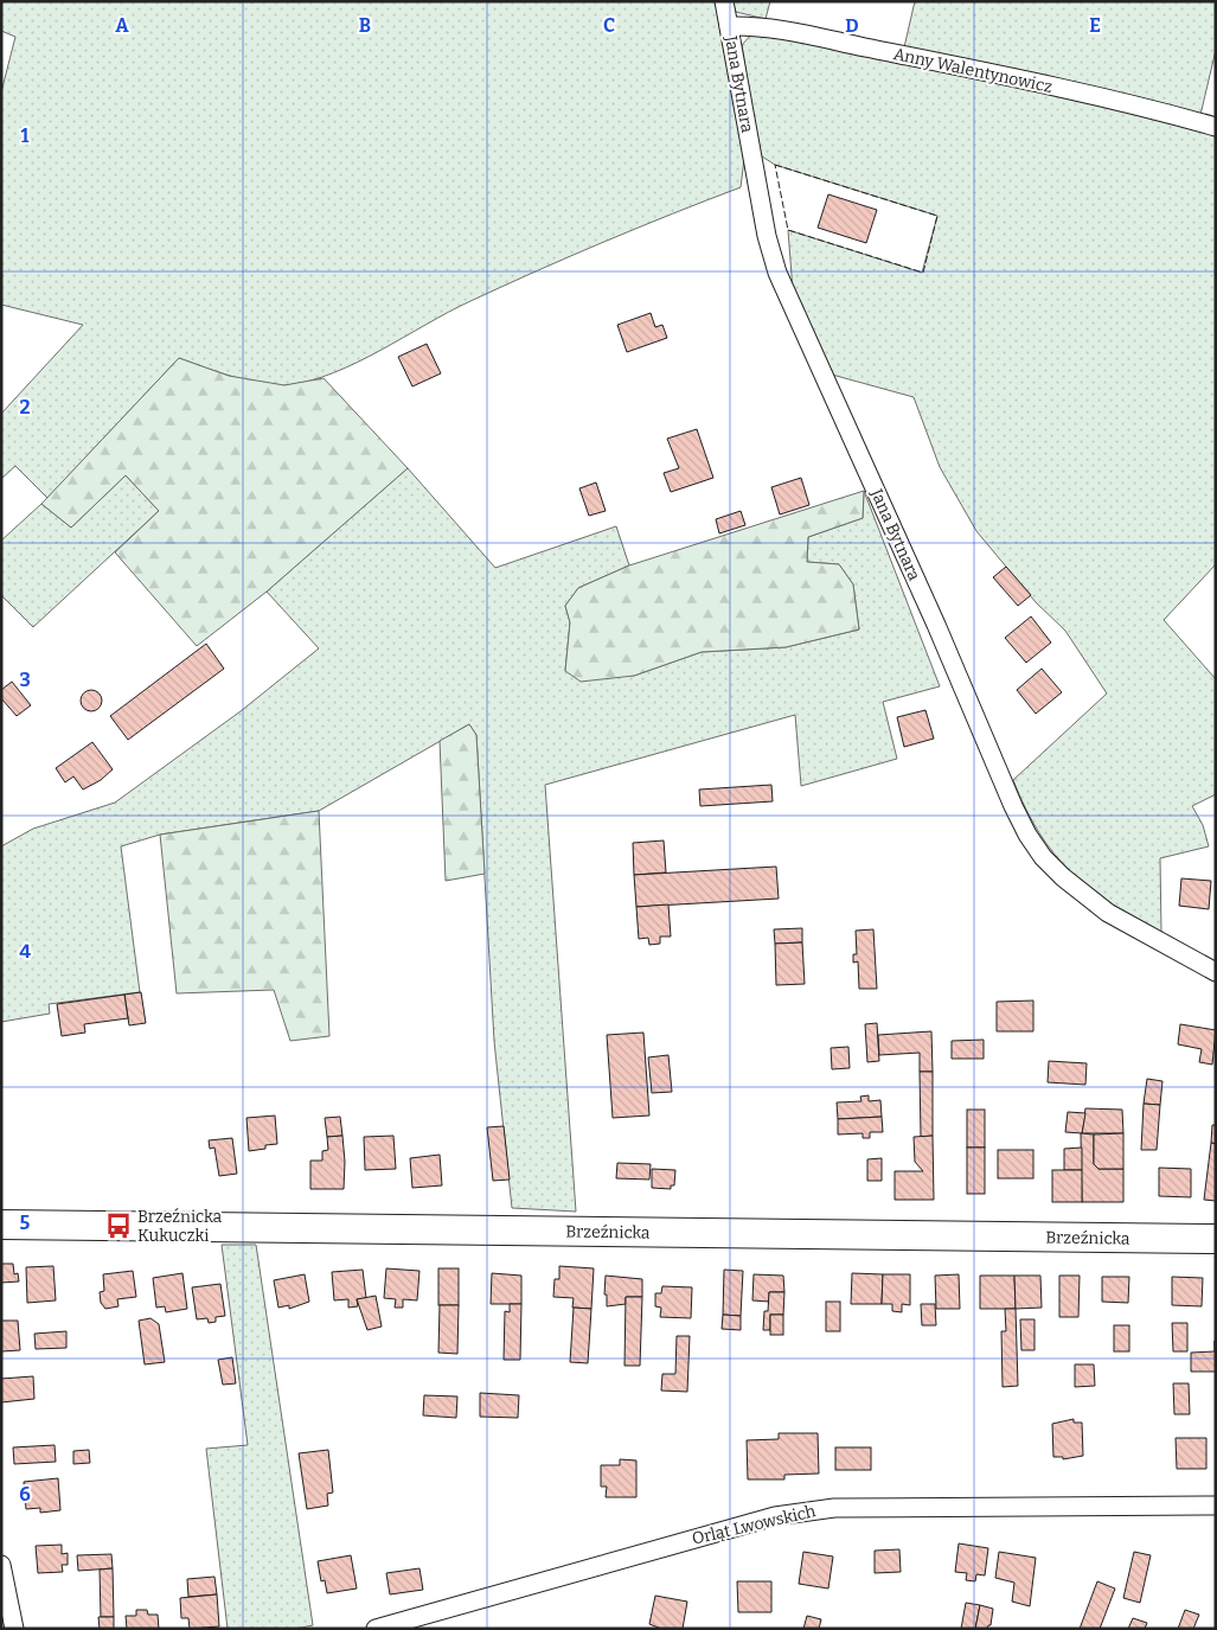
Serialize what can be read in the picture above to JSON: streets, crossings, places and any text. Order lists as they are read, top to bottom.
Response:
{
  "streets": {
    "main road": ["Brzeźnicka"],
    "street": ["Anny Walentynowicz", "Jana Bytnara", "Orląt Lwowskich"]
  },
  "crossings": [
    ["Anny Walentynowicz", "Jana Bytnara"]
  ],
  "places": {
    "bus stop": ["Brzeźnicka Kukuczki"]
  },
  "grid": {
    "columns": [
      "A",
      "B",
      "C",
      "D",
      "E"
    ],
    "rows": [
      "1",
      "2",
      "3",
      "4",
      "5",
      "6"
    ]
  }
}
